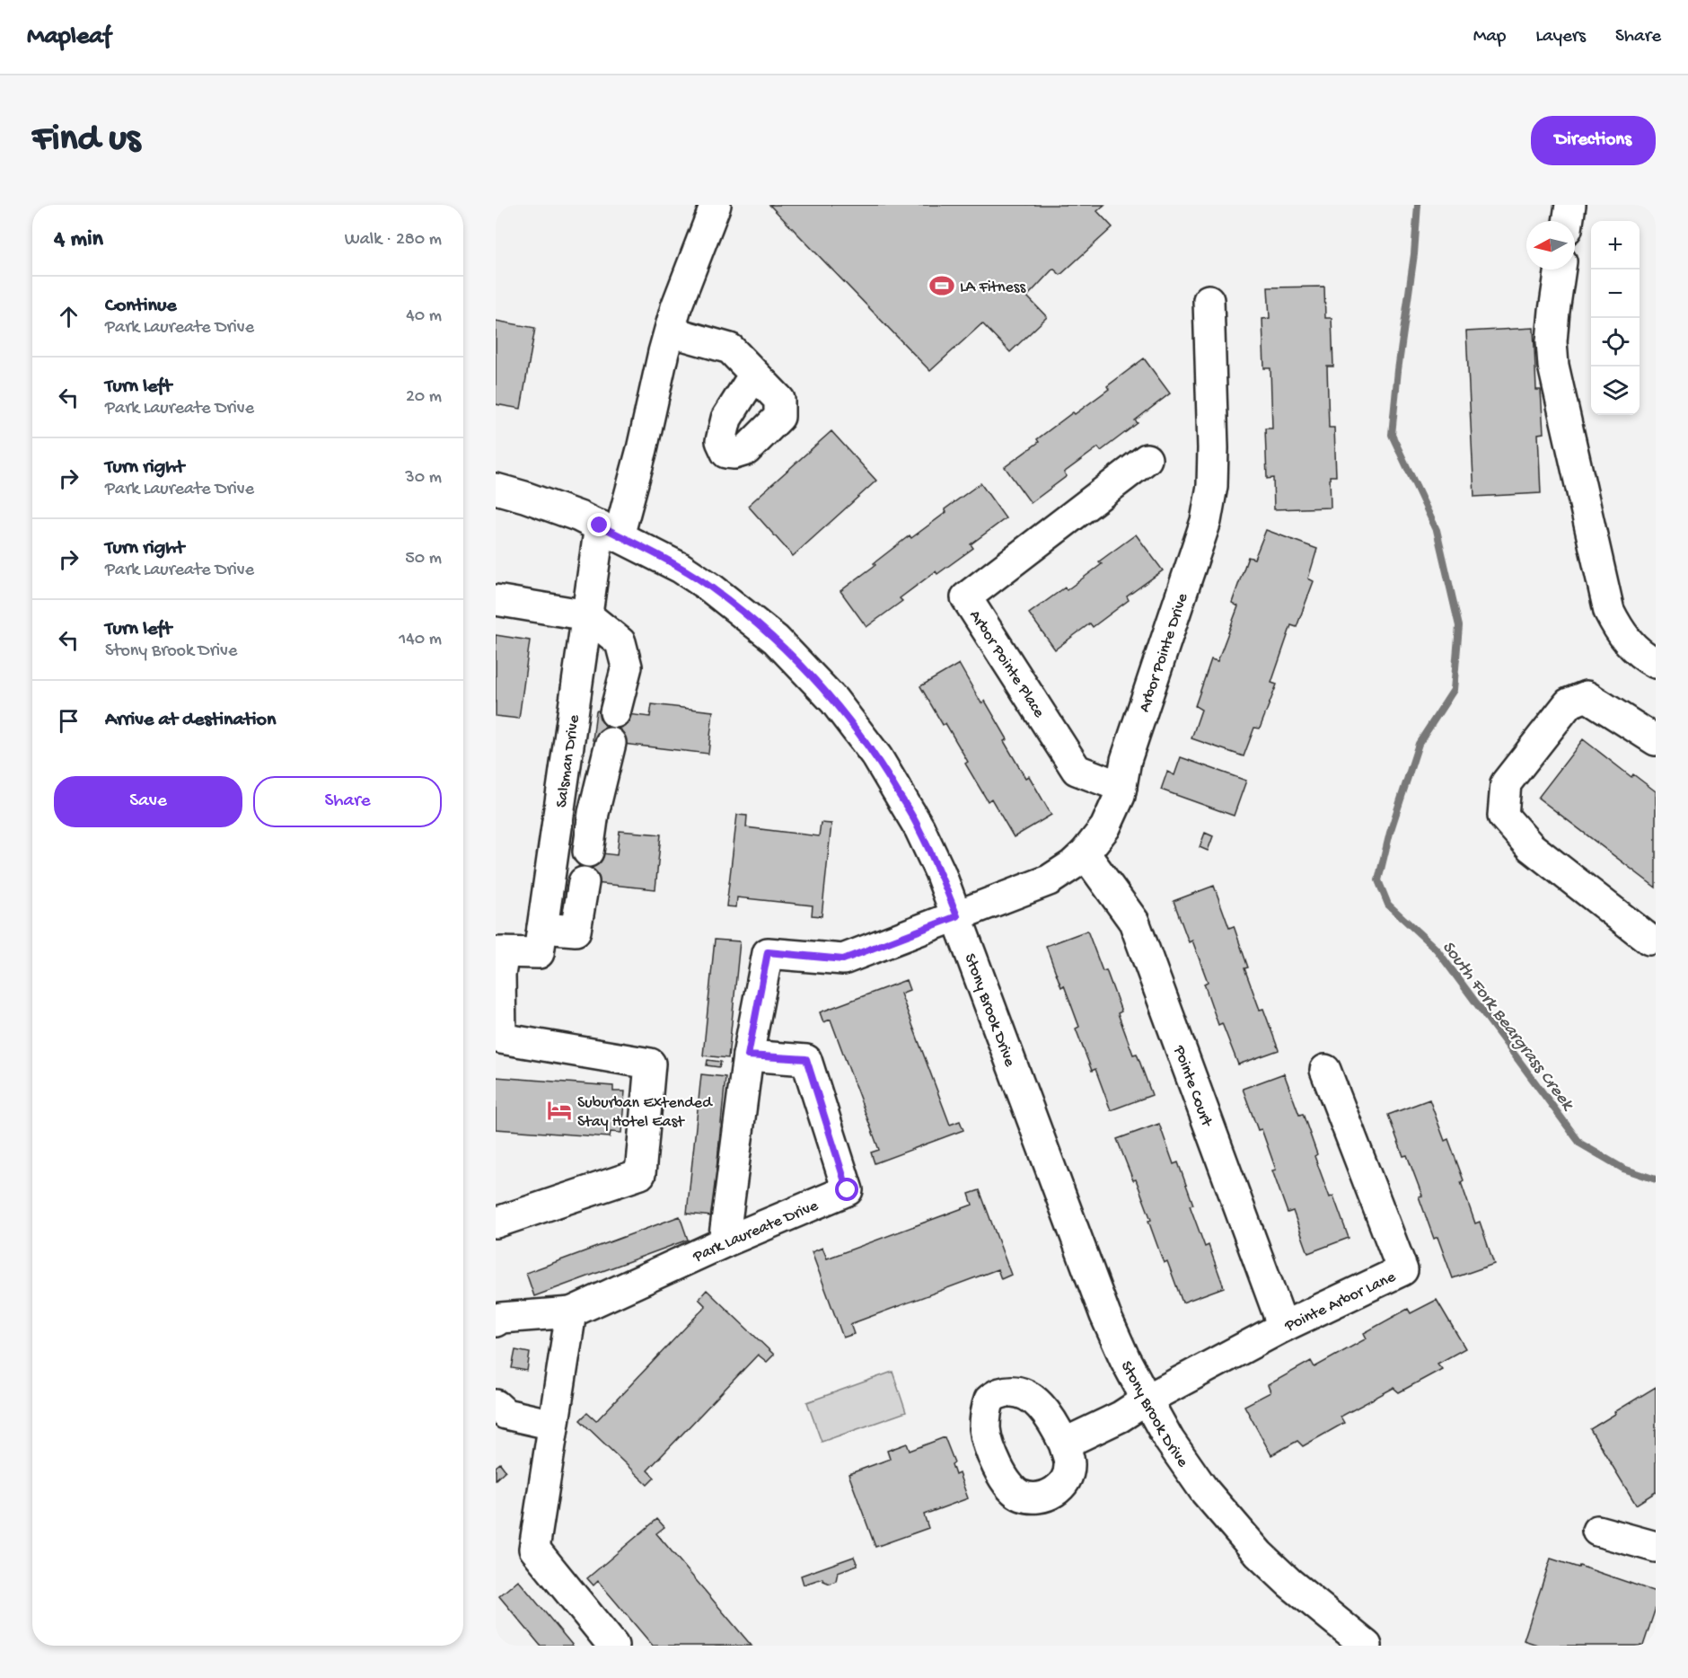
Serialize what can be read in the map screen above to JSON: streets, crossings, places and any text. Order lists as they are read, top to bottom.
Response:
{
  "streets": {
    "street": [
      "Arbor Pointe Drive",
      "Arbor Pointe Place",
      "Salsman Drive",
      "Stony Brook Drive",
      "Pointe Court",
      "Park Laureate Drive",
      "Pointe Arbor Lane"
    ]
  },
  "crossings": [
    ["Arbor Pointe Drive", "Arbor Pointe Place"],
    ["Arbor Pointe Drive", "Stony Brook Drive"],
    ["Arbor Pointe Drive", "Pointe Court"],
    ["Salsman Drive", "Stony Brook Drive"],
    ["Stony Brook Drive", "Pointe Arbor Lane"],
    ["Pointe Court", "Pointe Arbor Lane"]
  ],
  "water": ["South Fork Beargrass Creek"],
  "places": {
    "sports": ["LA Fitness"],
    "hotel": ["Suburban Extended Stay Hotel East"]
  },
  "north": "left",
  "page": {
    "header": "Mapleaf",
    "nav": ["Map", "Layers", "Share"],
    "buttons": [
      "Directions",
      ["Save", "Share"]
    ],
    "title": "Find us",
    "heading": ["4 min", "Walk · 280 m"],
    "map_buttons": ["+", "−"],
    "list": [
      ["Continue", "Park Laureate Drive", "40 m"],
      ["Turn left", "Park Laureate Drive", "20 m"],
      ["Turn right", "Park Laureate Drive", "30 m"],
      ["Turn right", "Park Laureate Drive", "50 m"],
      ["Turn left", "Stony Brook Drive", "140 m"],
      "Arrive at destination"
    ]
  }
}
